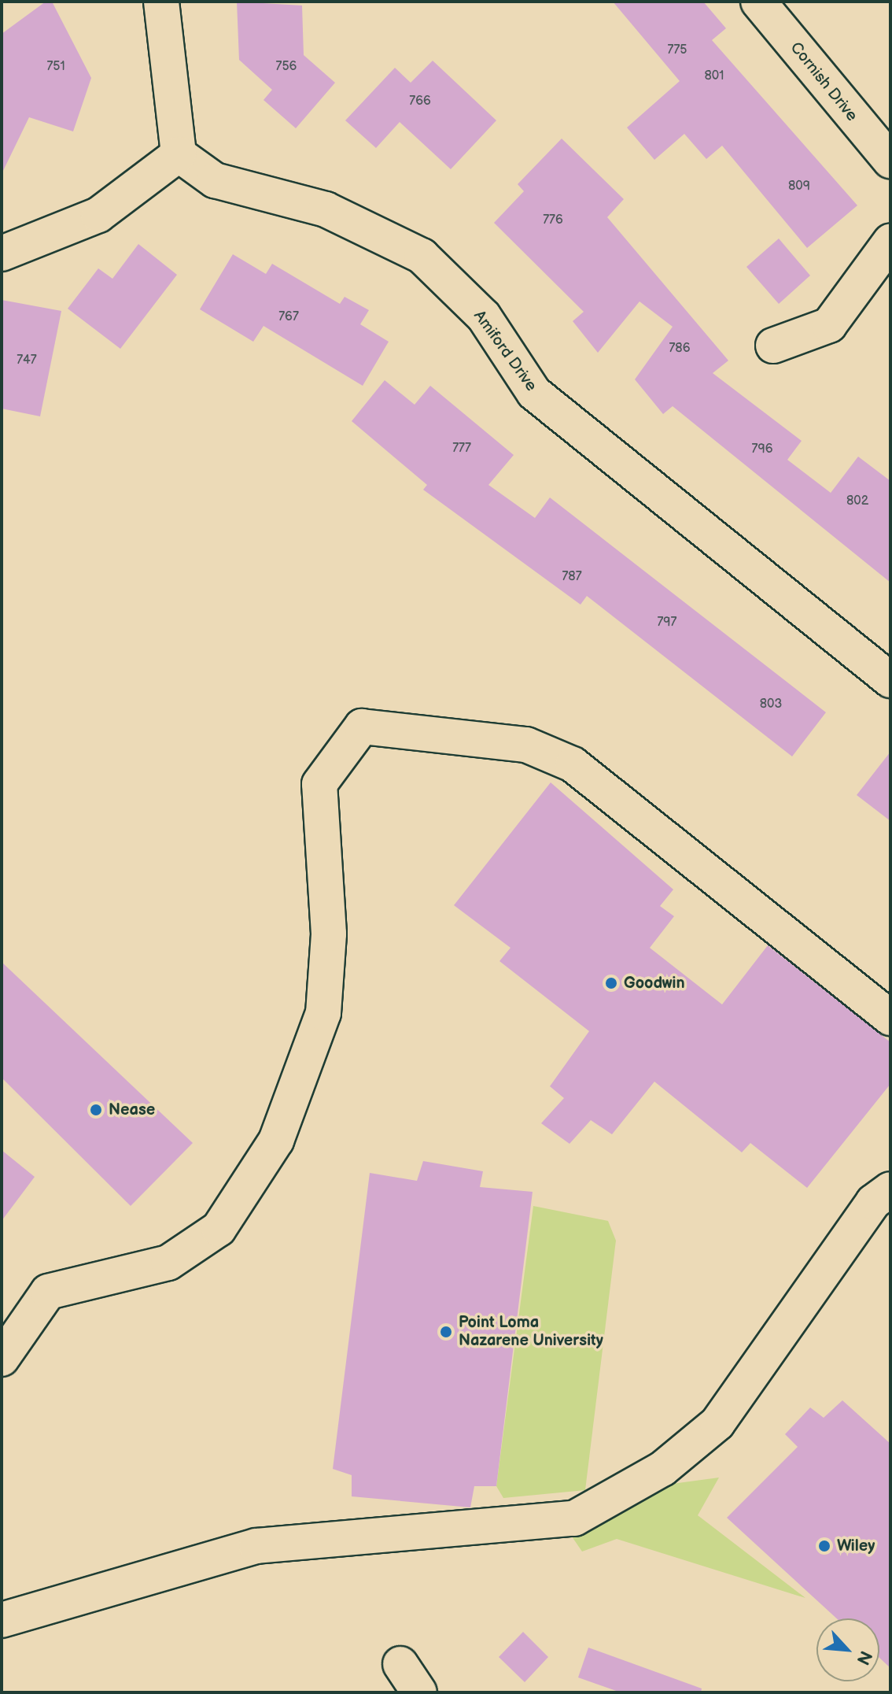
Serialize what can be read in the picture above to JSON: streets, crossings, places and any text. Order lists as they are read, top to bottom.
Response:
{
  "streets": {
    "street": ["Cornish Drive", "Amiford Drive"]
  },
  "places": [
    "Goodwin",
    "Nease",
    "Point Loma Nazarene University",
    "Wiley"
  ],
  "house_numbers": [
    "775",
    "751",
    "756",
    "801",
    "766",
    "809",
    "776",
    "767",
    "786",
    "747",
    "777",
    "796",
    "802",
    "787",
    "797",
    "803"
  ],
  "north": "bottom right"
}
